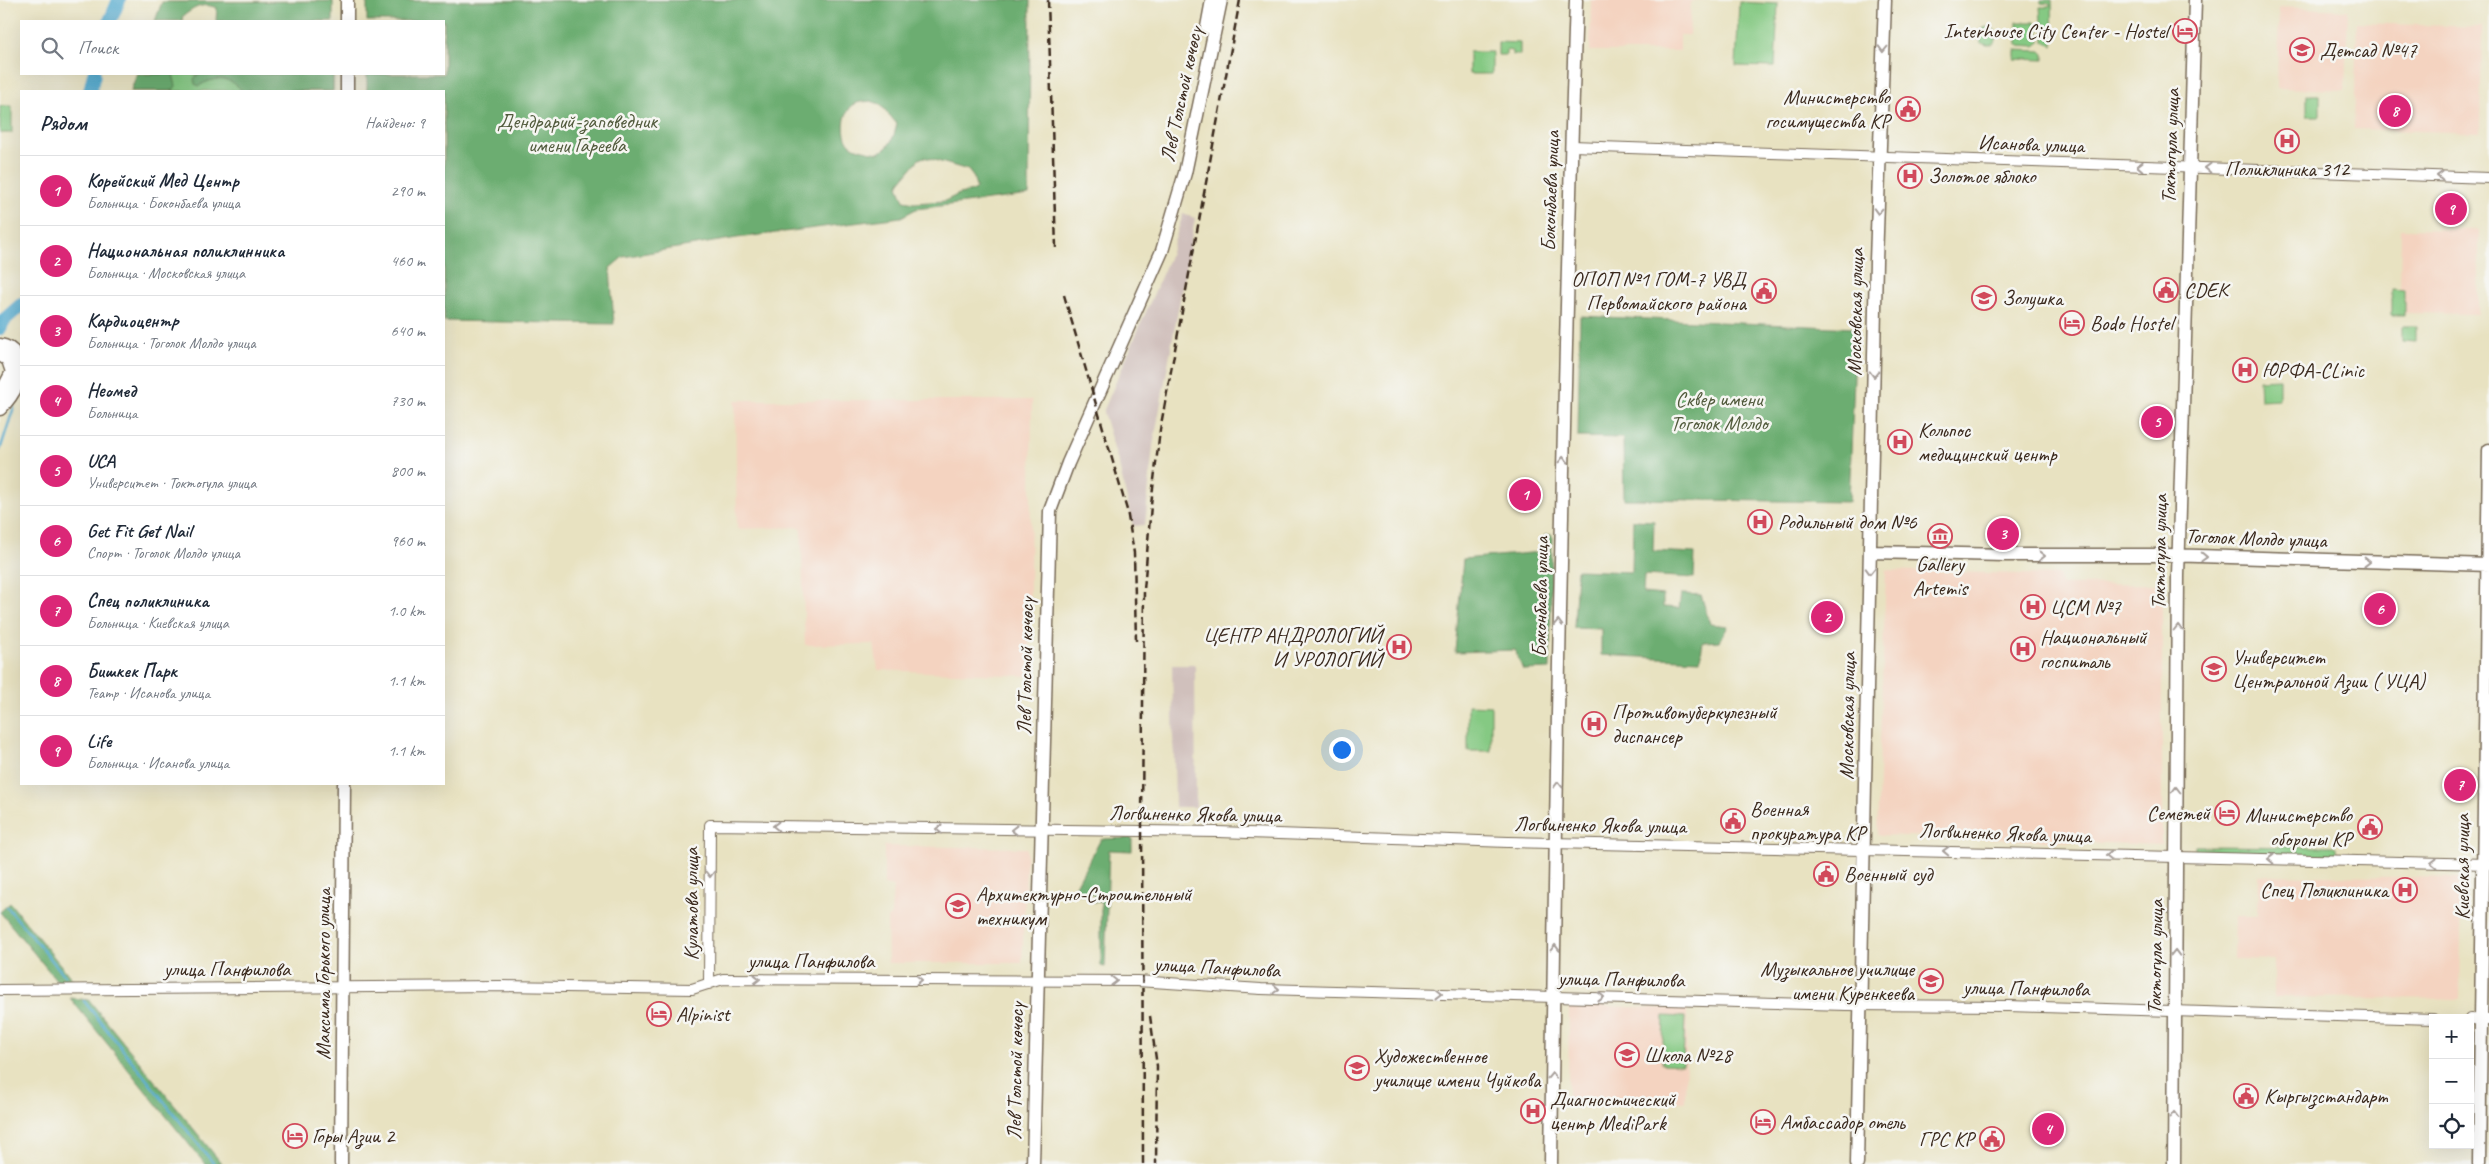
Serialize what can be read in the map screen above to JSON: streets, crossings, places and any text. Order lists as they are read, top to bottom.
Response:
{
  "streets": {
    "main road": [
      "Лев Толстой көчөсү",
      "Токтогула улица",
      "Боконбаева улица",
      "Московская улица",
      "Тоголок Молдо улица",
      "Киевская улица",
      "Максима Горького улица"
    ],
    "street": [
      "Исанова улица",
      "Логвиненко Якова улица",
      "Кулатова улица",
      "улица Панфилова"
    ]
  },
  "crossings": [
    ["Лев Толстой көчөсү", "Логвиненко Якова улица"],
    ["Лев Толстой көчөсү", "улица Панфилова"],
    ["Исанова улица", "Токтогула улица"],
    ["Исанова улица", "Боконбаева улица"],
    ["Исанова улица", "Московская улица"],
    ["Токтогула улица", "Тоголок Молдо улица"],
    ["Токтогула улица", "Логвиненко Якова улица"],
    ["Токтогула улица", "улица Панфилова"],
    ["Боконбаева улица", "Логвиненко Якова улица"],
    ["Боконбаева улица", "улица Панфилова"],
    ["Московская улица", "Тоголок Молдо улица"],
    ["Московская улица", "Логвиненко Якова улица"],
    ["Московская улица", "улица Панфилова"],
    ["Тоголок Молдо улица", "Киевская улица"],
    ["Логвиненко Якова улица", "Киевская улица"],
    ["Логвиненко Якова улица", "Кулатова улица"],
    ["Кулатова улица", "улица Панфилова"],
    ["улица Панфилова", "Максима Горького улица"]
  ],
  "one_way": [
    "Исанова улица",
    "Токтогула улица",
    "Боконбаева улица",
    "Московская улица",
    "Тоголок Молдо улица",
    "Логвиненко Якова улица",
    "Кулатова улица",
    "улица Панфилова"
  ],
  "parks": ["Дендрарий-заповедник имени Гареева", "Сквер имени Тоголок Молдо"],
  "places": {
    "hotel": [
      "Interhouse City Center - Hostel",
      "Bodo Hostel",
      "Семетей",
      "Alpinist",
      "Амбассадор отель",
      "Горы Азии 2"
    ],
    "school or university": [
      "Детсад №47",
      "Золушка",
      "Университет Центральной Азии ( УЦА)",
      "Архитектурно-Строительный техникум",
      "Музыкальное училище имени Куренкеева",
      "Школа №28",
      "Художественное училище имени Чуйкова"
    ],
    "public building": [
      "Министерство госимущества КР",
      "CDEK",
      "ОПОП №1 ГОМ-7 УВД Первомайского района",
      "Военная прокуратура КР",
      "Министерство обороны КР",
      "Военный суд",
      "Кыргызстандарт",
      "ГРС КР"
    ],
    "hospital": [
      "Поликлиника 312",
      "Золотое яблоко",
      "ЮРФА-CLinic",
      "Кольпос медицинский центр",
      "Родильный дом №6",
      "ЦСМ №7",
      "ЦЕНТР АНДРОЛОГИЙ И УРОЛОГИЙ",
      "Национальный госпиталь",
      "Противотуберкулезный диспансер",
      "Спец Поликлиника",
      "Диагностический центр MediPark"
    ],
    "museum": ["Gallery Artemis"]
  },
  "page": {
    "search": "Поиск",
    "heading": ["Рядом", "Найдено: 9"],
    "pins": [
      "8",
      "9",
      "5",
      "1",
      "3",
      "6",
      "2",
      "7",
      "4"
    ],
    "list": [
      {
        "mark": "1",
        "name": "Корейский Мед Центр",
        "note": "Больница · Боконбаева улица",
        "value": "290 m"
      },
      {
        "mark": "2",
        "name": "Национальная поликлинника",
        "note": "Больница · Московская улица",
        "value": "460 m"
      },
      {
        "mark": "3",
        "name": "Кардиоцентр",
        "note": "Больница · Тоголок Молдо улица",
        "value": "640 m"
      },
      {
        "mark": "4",
        "name": "Неомед",
        "note": "Больница",
        "value": "730 m"
      },
      {
        "mark": "5",
        "name": "UCA",
        "note": "Университет · Токтогула улица",
        "value": "800 m"
      },
      {
        "mark": "6",
        "name": "Get Fit Get Nail",
        "note": "Спорт · Тоголок Молдо улица",
        "value": "960 m"
      },
      {
        "mark": "7",
        "name": "Спец поликлиника",
        "note": "Больница · Киевская улица",
        "value": "1.0 km"
      },
      {
        "mark": "8",
        "name": "Бишкек Парк",
        "note": "Театр · Исанова улица",
        "value": "1.1 km"
      },
      {
        "mark": "9",
        "name": "Life",
        "note": "Больница · Исанова улица",
        "value": "1.1 km"
      }
    ],
    "map_buttons": ["+", "−"]
  }
}
